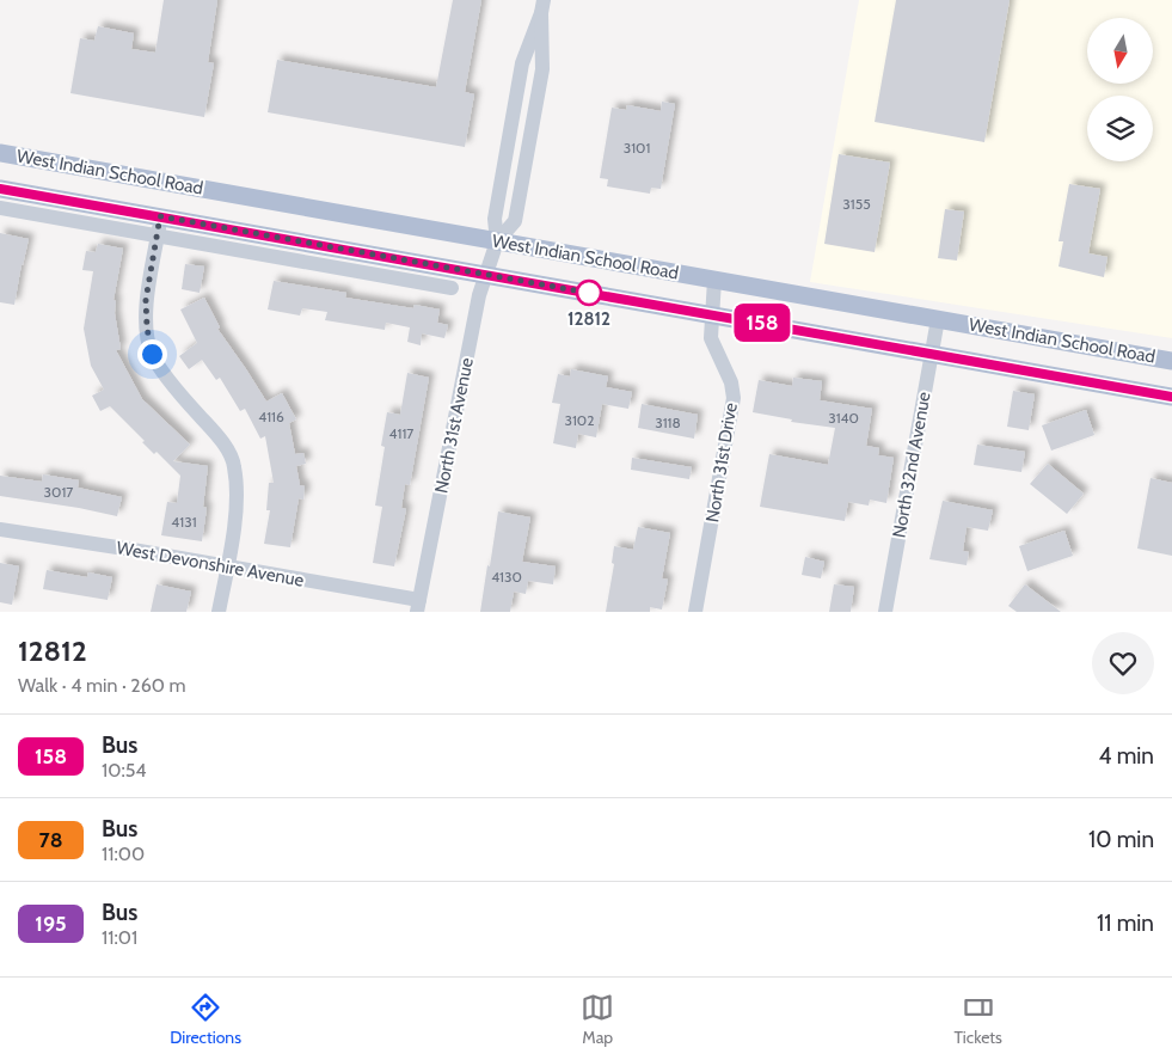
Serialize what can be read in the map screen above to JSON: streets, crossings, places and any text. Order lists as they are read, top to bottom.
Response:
{
  "streets": {
    "main road": ["West Indian School Road"],
    "street": [
      "North 31st Avenue",
      "North 31st Drive",
      "North 32nd Avenue",
      "West Devonshire Avenue"
    ]
  },
  "crossings": [
    ["West Indian School Road", "North 31st Avenue"],
    ["West Indian School Road", "North 31st Drive"],
    ["West Indian School Road", "North 32nd Avenue"],
    ["North 31st Avenue", "West Devonshire Avenue"]
  ],
  "places": ["12812"],
  "lines": ["bus line 158"],
  "house_numbers": [
    "3101",
    "3155",
    "4116",
    "3140",
    "3102",
    "3118",
    "4117",
    "3017",
    "4131",
    "4130"
  ],
  "north": "bottom",
  "page": {
    "on_map": "158",
    "heading": ["12812", "Walk · 4 min · 260 m"],
    "list": [
      {
        "mark": "158",
        "name": "Bus",
        "note": "10:54",
        "value": "4 min"
      },
      {
        "mark": "78",
        "name": "Bus",
        "note": "11:00",
        "value": "10 min"
      },
      {
        "mark": "195",
        "name": "Bus",
        "note": "11:01",
        "value": "11 min"
      }
    ],
    "tabs": ["Directions", "Map", "Tickets"]
  }
}
